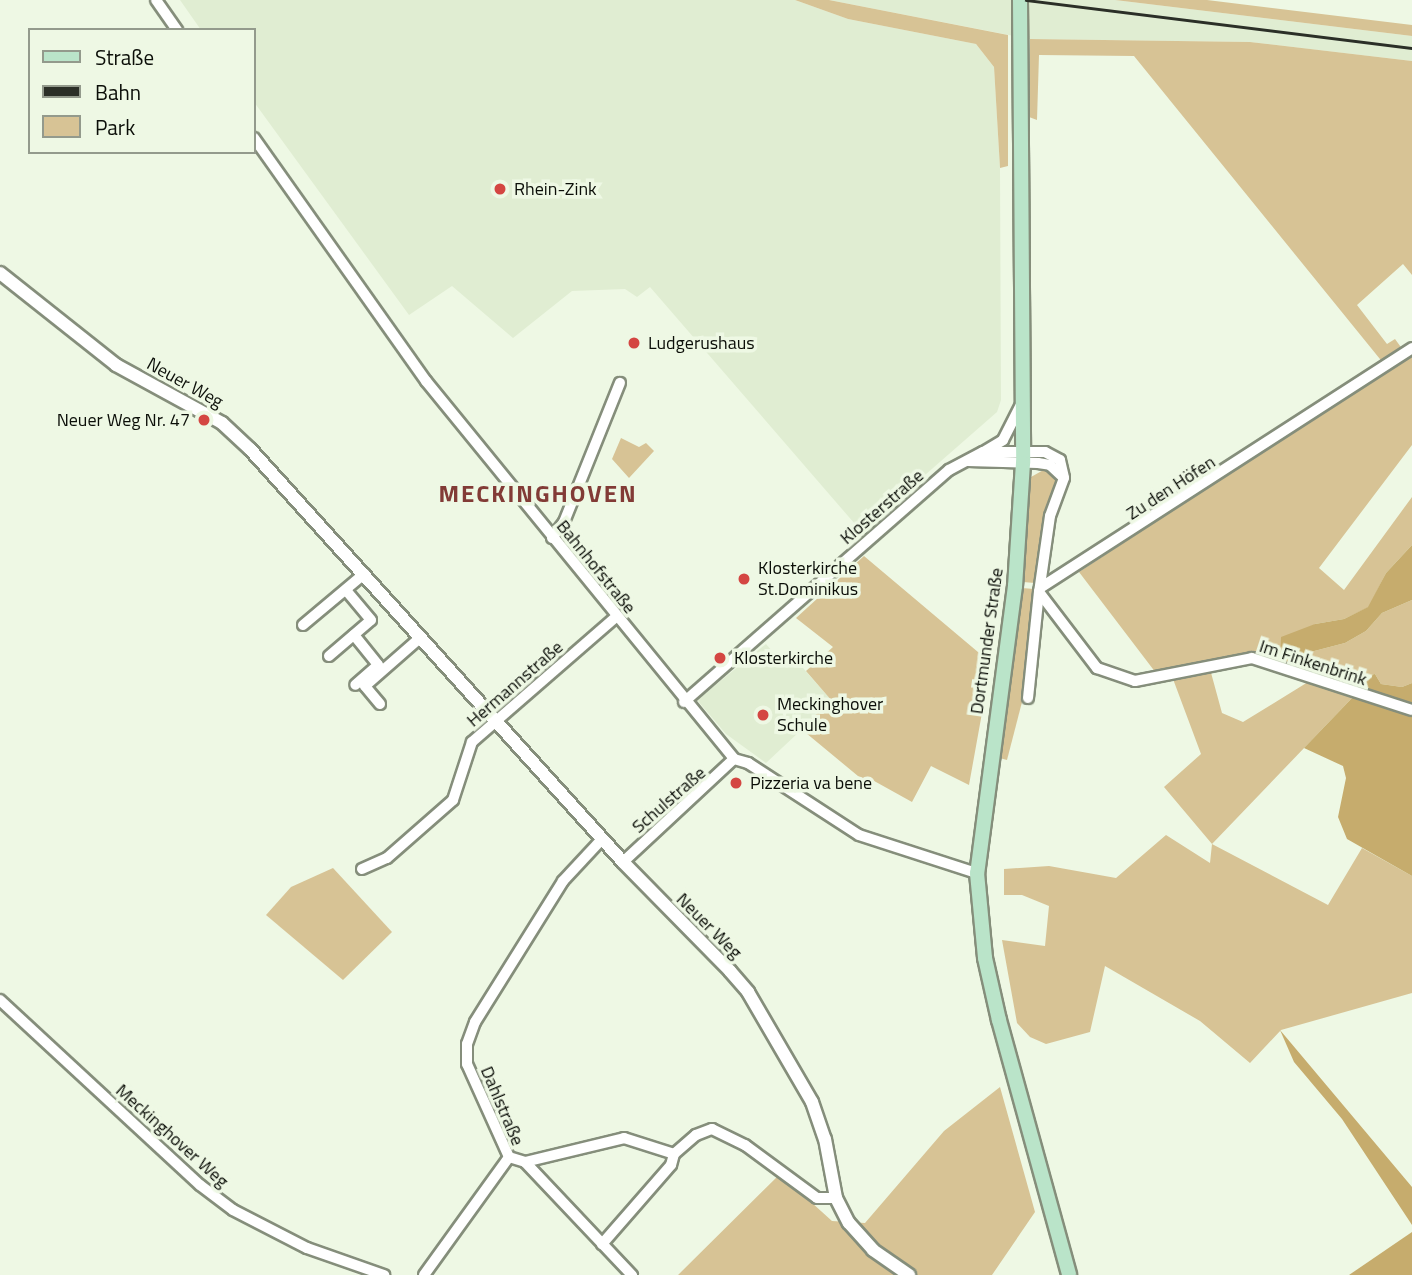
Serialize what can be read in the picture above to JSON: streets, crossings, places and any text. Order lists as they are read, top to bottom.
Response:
{
  "streets": {
    "main road": ["Dortmunder Straße"],
    "street": [
      "Neuer Weg",
      "Zu den Höfen",
      "Klosterstraße",
      "Bahnhofstraße",
      "Im Finkenbrink",
      "Hermannstraße",
      "Schulstraße",
      "Dahlstraße",
      "Meckinghover Weg"
    ]
  },
  "crossings": [
    ["Neuer Weg", "Hermannstraße"],
    ["Neuer Weg", "Schulstraße"],
    ["Neuer Weg", "Dahlstraße"],
    ["Zu den Höfen", "Im Finkenbrink"],
    ["Klosterstraße", "Bahnhofstraße"],
    ["Klosterstraße", "Dortmunder Straße"],
    ["Bahnhofstraße", "Dortmunder Straße"],
    ["Bahnhofstraße", "Hermannstraße"],
    ["Bahnhofstraße", "Schulstraße"]
  ],
  "districts": ["MECKINGHOVEN"],
  "places": [
    "Rhein-Zink",
    "Ludgerushaus",
    "Neuer Weg Nr. 47",
    "Klosterkirche St.Dominikus",
    "Klosterkirche",
    "Meckinghover Schule",
    "Pizzeria va bene"
  ],
  "legend": ["Straße", "Bahn", "Park"]
}
